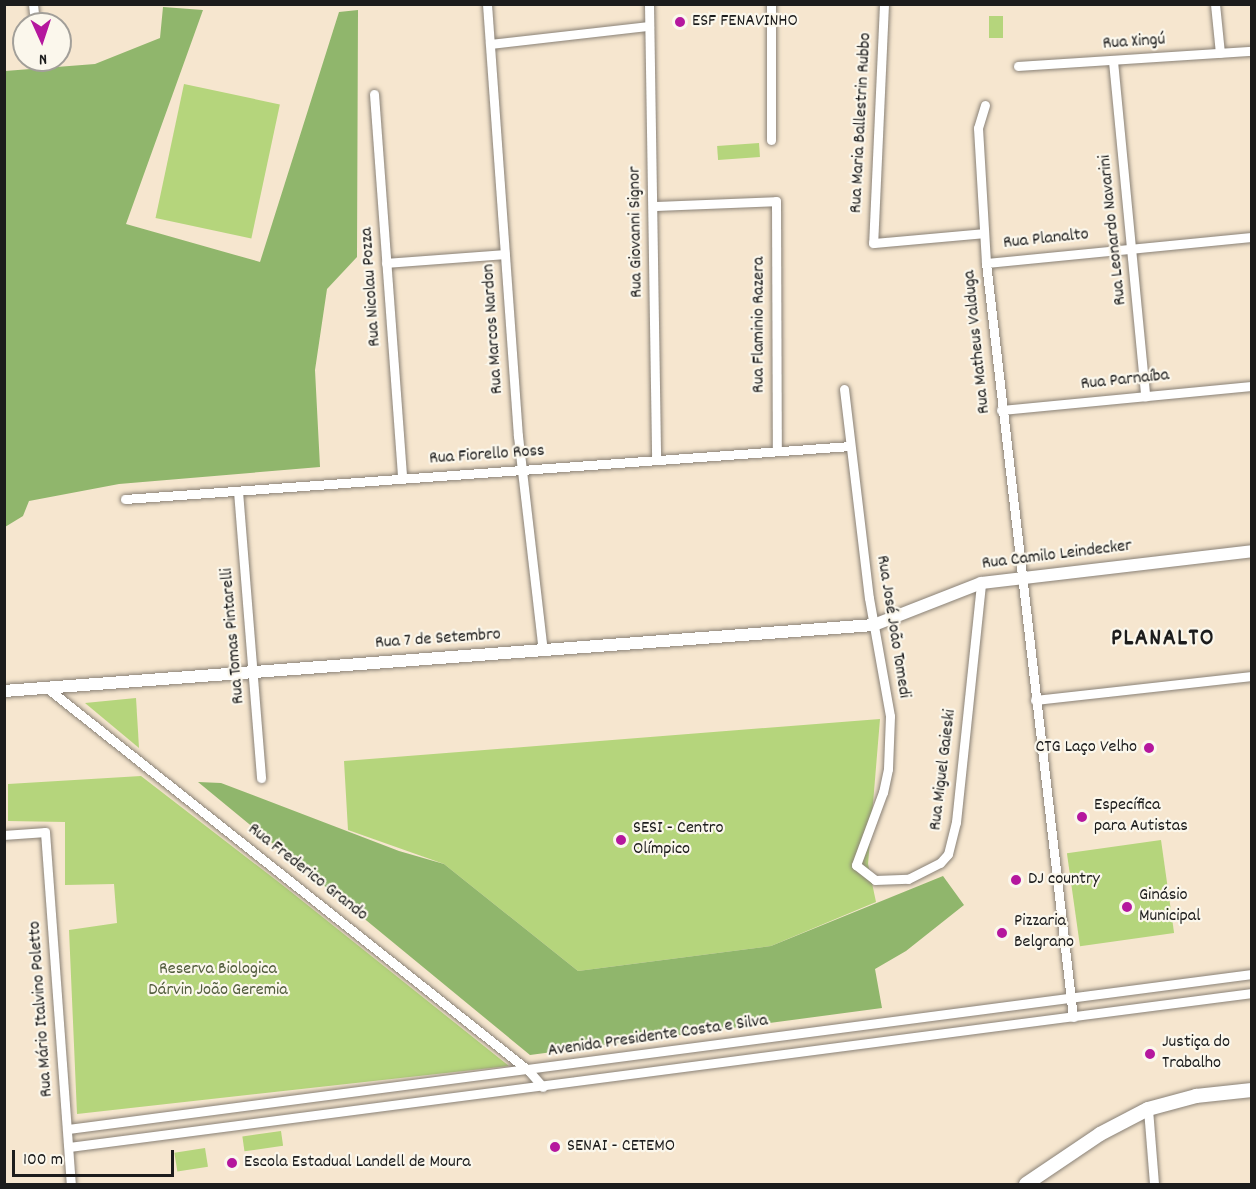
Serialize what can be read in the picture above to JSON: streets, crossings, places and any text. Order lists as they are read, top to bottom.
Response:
{
  "streets": {
    "street": [
      "Rua Xingú",
      "Rua Maria Ballestrin Rubbo",
      "Rua Leonardo Navarini",
      "Rua Giovanni Signor",
      "Rua Planalto",
      "Rua Nicolau Pozza",
      "Rua Flaminio Razera",
      "Rua Marcos Nardon",
      "Rua Matheus Valduga",
      "Rua Parnaíba",
      "Rua Fiorello Ross",
      "Rua Camilo Leindecker",
      "Rua José João Tomedi",
      "Rua Tomas Pintarelli",
      "Rua 7 de Setembro",
      "Rua Miguel Gaieski",
      "Rua Frederico Grando",
      "Rua Mário Italvino Poletto",
      "Avenida Presidente Costa e Silva"
    ]
  },
  "crossings": [
    ["Rua Xingú", "Rua Leonardo Navarini"],
    ["Rua Maria Ballestrin Rubbo", "Rua Matheus Valduga"],
    ["Rua Leonardo Navarini", "Rua Planalto"],
    ["Rua Leonardo Navarini", "Rua Parnaíba"],
    ["Rua Giovanni Signor", "Rua Flaminio Razera"],
    ["Rua Giovanni Signor", "Rua Fiorello Ross"],
    ["Rua Planalto", "Rua Matheus Valduga"],
    ["Rua Nicolau Pozza", "Rua Fiorello Ross"],
    ["Rua Flaminio Razera", "Rua Fiorello Ross"],
    ["Rua Marcos Nardon", "Rua Fiorello Ross"],
    ["Rua Marcos Nardon", "Rua 7 de Setembro"],
    ["Rua Matheus Valduga", "Rua Parnaíba"],
    ["Rua Matheus Valduga", "Rua Camilo Leindecker"],
    ["Rua Matheus Valduga", "Avenida Presidente Costa e Silva"],
    ["Rua Fiorello Ross", "Rua José João Tomedi"],
    ["Rua Fiorello Ross", "Rua Tomas Pintarelli"],
    ["Rua Camilo Leindecker", "Rua José João Tomedi"],
    ["Rua Camilo Leindecker", "Rua 7 de Setembro"],
    ["Rua Camilo Leindecker", "Rua Miguel Gaieski"],
    ["Rua José João Tomedi", "Rua 7 de Setembro"],
    ["Rua José João Tomedi", "Rua Miguel Gaieski"],
    ["Rua Tomas Pintarelli", "Rua 7 de Setembro"],
    ["Rua 7 de Setembro", "Rua Frederico Grando"],
    ["Rua Frederico Grando", "Avenida Presidente Costa e Silva"],
    ["Rua Mário Italvino Poletto", "Avenida Presidente Costa e Silva"]
  ],
  "districts": ["PLANALTO"],
  "parks": ["Reserva Biologica Dárvin João Geremia"],
  "places": [
    "ESF FENAVINHO",
    "CTG Laço Velho",
    "Específica para Autistas",
    "SESI - Centro Olímpico",
    "DJ country",
    "Ginásio Municipal",
    "Pizzaria Belgrano",
    "Justiça do Trabalho",
    "SENAI - CETEMO",
    "Escola Estadual Landell de Moura"
  ],
  "scale_bar": "100 m",
  "north": "bottom"
}
